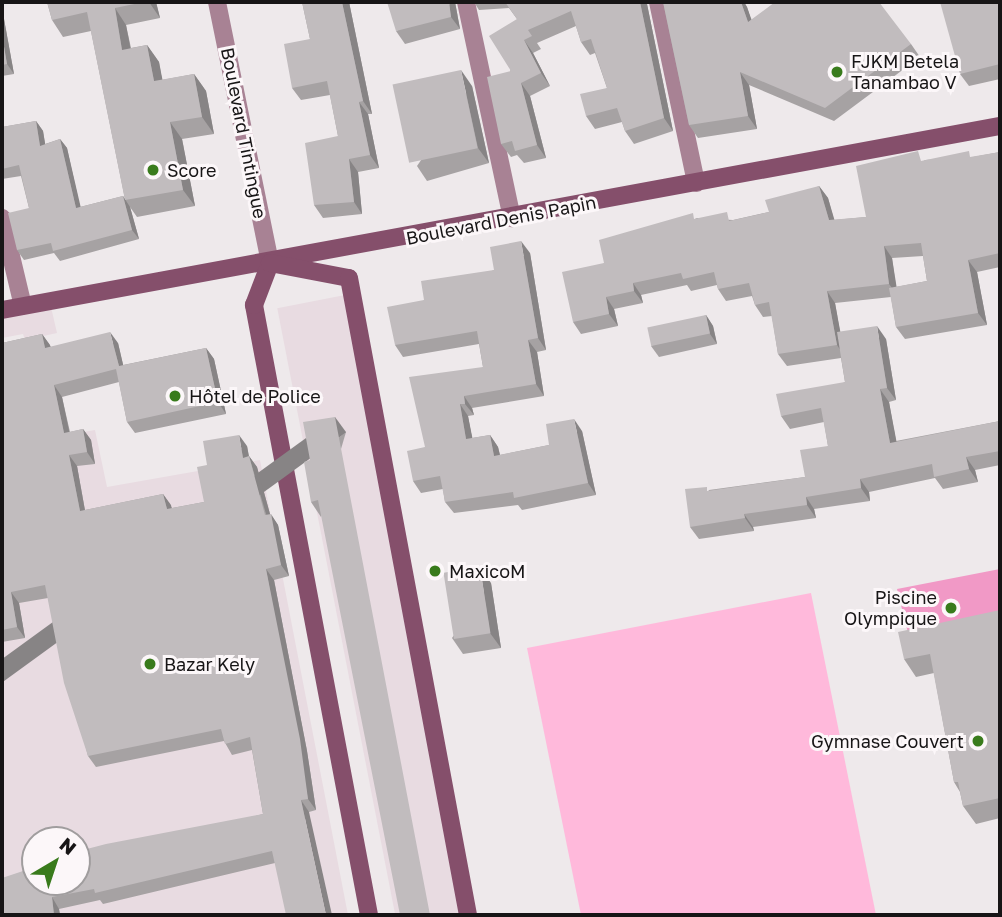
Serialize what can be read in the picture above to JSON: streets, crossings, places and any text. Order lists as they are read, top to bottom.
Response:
{
  "streets": {
    "street": ["Boulevard Tintingue", "Boulevard Denis Papin"]
  },
  "crossings": [
    ["Boulevard Tintingue", "Boulevard Denis Papin"]
  ],
  "places": [
    "FJKM Betela Tanambao V",
    "Score",
    "Hôtel de Police",
    "MaxicoM",
    "Piscine Olympique",
    "Bazar Kely",
    "Gymnase Couvert"
  ],
  "north": "top right"
}
